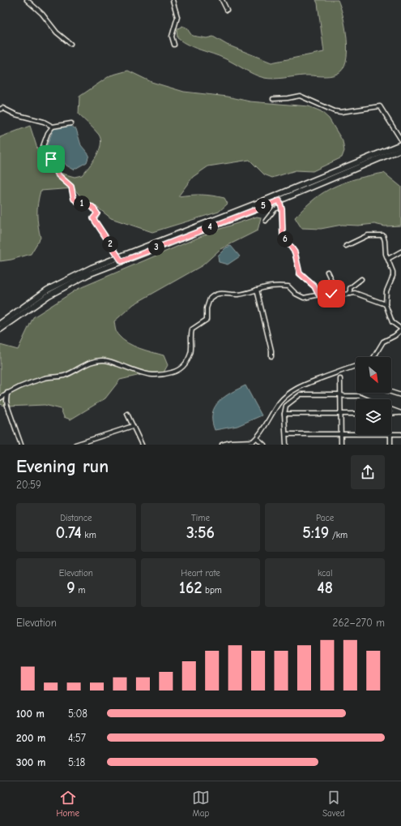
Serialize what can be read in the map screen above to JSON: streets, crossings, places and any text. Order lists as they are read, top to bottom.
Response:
{
  "north": "bottom right",
  "page": {
    "pins": [
      "1",
      "5",
      "4",
      "6",
      "2",
      "3"
    ],
    "heading": ["Evening run", "20:59"],
    "stats": [
      ["Distance", "0.74 km"],
      ["Time", "3:56"],
      ["Pace", "5:19 /km"],
      ["Elevation", "9 m"],
      ["Heart rate", "162 bpm"],
      ["kcal", "48"]
    ],
    "chart": ["Elevation", "262–270 m"],
    "list": [
      {
        "name": "100 m",
        "note": "5:08"
      },
      {
        "name": "200 m",
        "note": "4:57"
      },
      {
        "name": "300 m",
        "note": "5:18"
      }
    ],
    "tabs": ["Home", "Map", "Saved"]
  }
}
